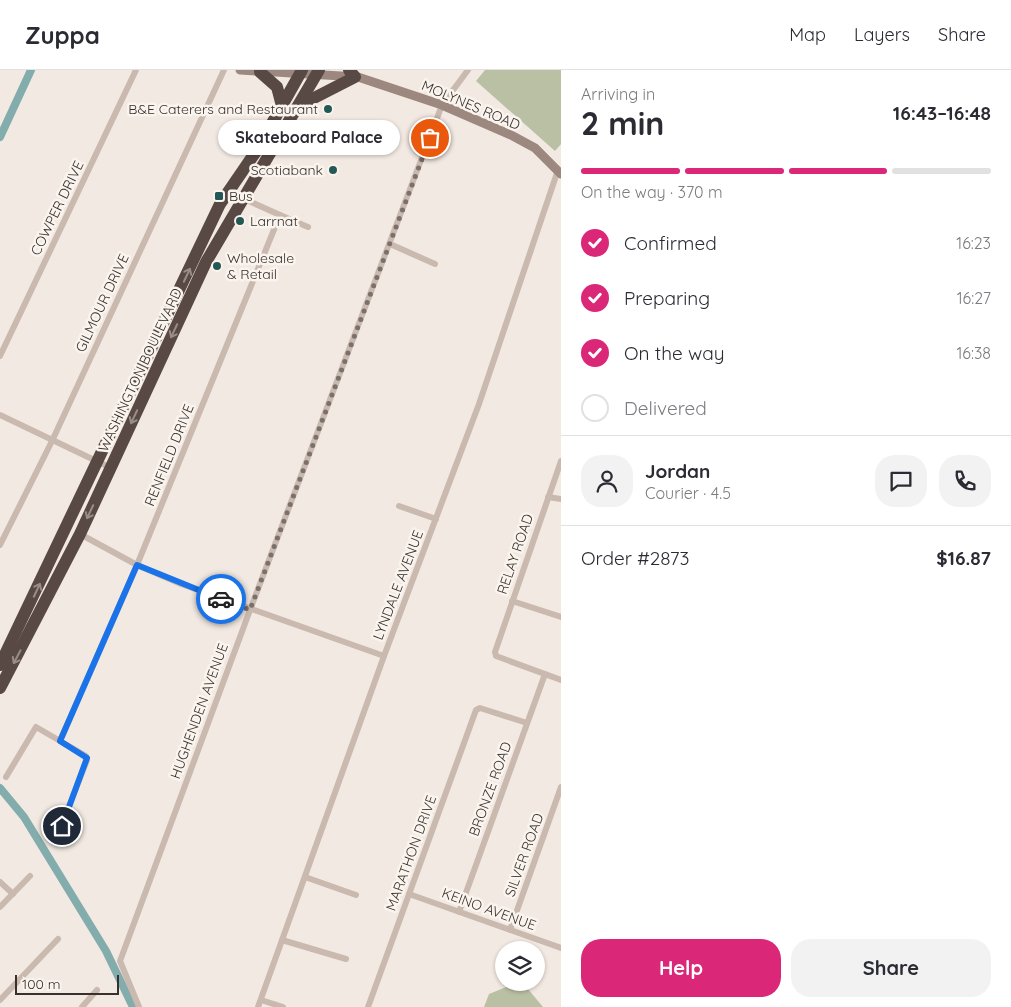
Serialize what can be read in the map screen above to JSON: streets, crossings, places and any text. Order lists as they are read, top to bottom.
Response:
{
  "streets": {
    "highway": ["WASHINGTON BOULEVARD"],
    "main road": ["MOLYNES ROAD"],
    "street": [
      "COWPER DRIVE",
      "GILMOUR DRIVE",
      "RENFIELD DRIVE",
      "RELAY ROAD",
      "LYNDALE AVENUE",
      "HUGHENDEN AVENUE",
      "BRONZE ROAD",
      "MARATHON DRIVE",
      "SILVER ROAD",
      "KEINO AVENUE"
    ]
  },
  "crossings": [
    ["MOLYNES ROAD", "WASHINGTON BOULEVARD"],
    ["MOLYNES ROAD", "LYNDALE AVENUE"],
    ["MOLYNES ROAD", "HUGHENDEN AVENUE"],
    ["RELAY ROAD", "BRONZE ROAD"],
    ["BRONZE ROAD", "MARATHON DRIVE"],
    ["BRONZE ROAD", "KEINO AVENUE"],
    ["MARATHON DRIVE", "KEINO AVENUE"],
    ["SILVER ROAD", "KEINO AVENUE"]
  ],
  "places": {
    "other": [
      "B&E Caterers and Restaurant",
      "Skateboard Palace",
      "Scotiabank",
      "Larrnat",
      "Wholesale & Retail"
    ],
    "transit": ["Bus"]
  },
  "scale_bar": "100 m",
  "page": {
    "header": "Zuppa",
    "nav": ["Map", "Layers", "Share"],
    "heading": ["2 min", "Arriving in", "16:43–16:48"],
    "panel": [
      "Jordan",
      "Courier · 4.5",
      "Order #2873",
      "$16.87"
    ],
    "bubble": "Skateboard Palace",
    "bar": "On the way · 370 m",
    "list": [
      ["Confirmed", "16:23"],
      ["Preparing", "16:27"],
      ["On the way", "16:38"],
      "Delivered"
    ],
    "buttons": ["Help", "Share"],
    "scale": "100 m"
  }
}
